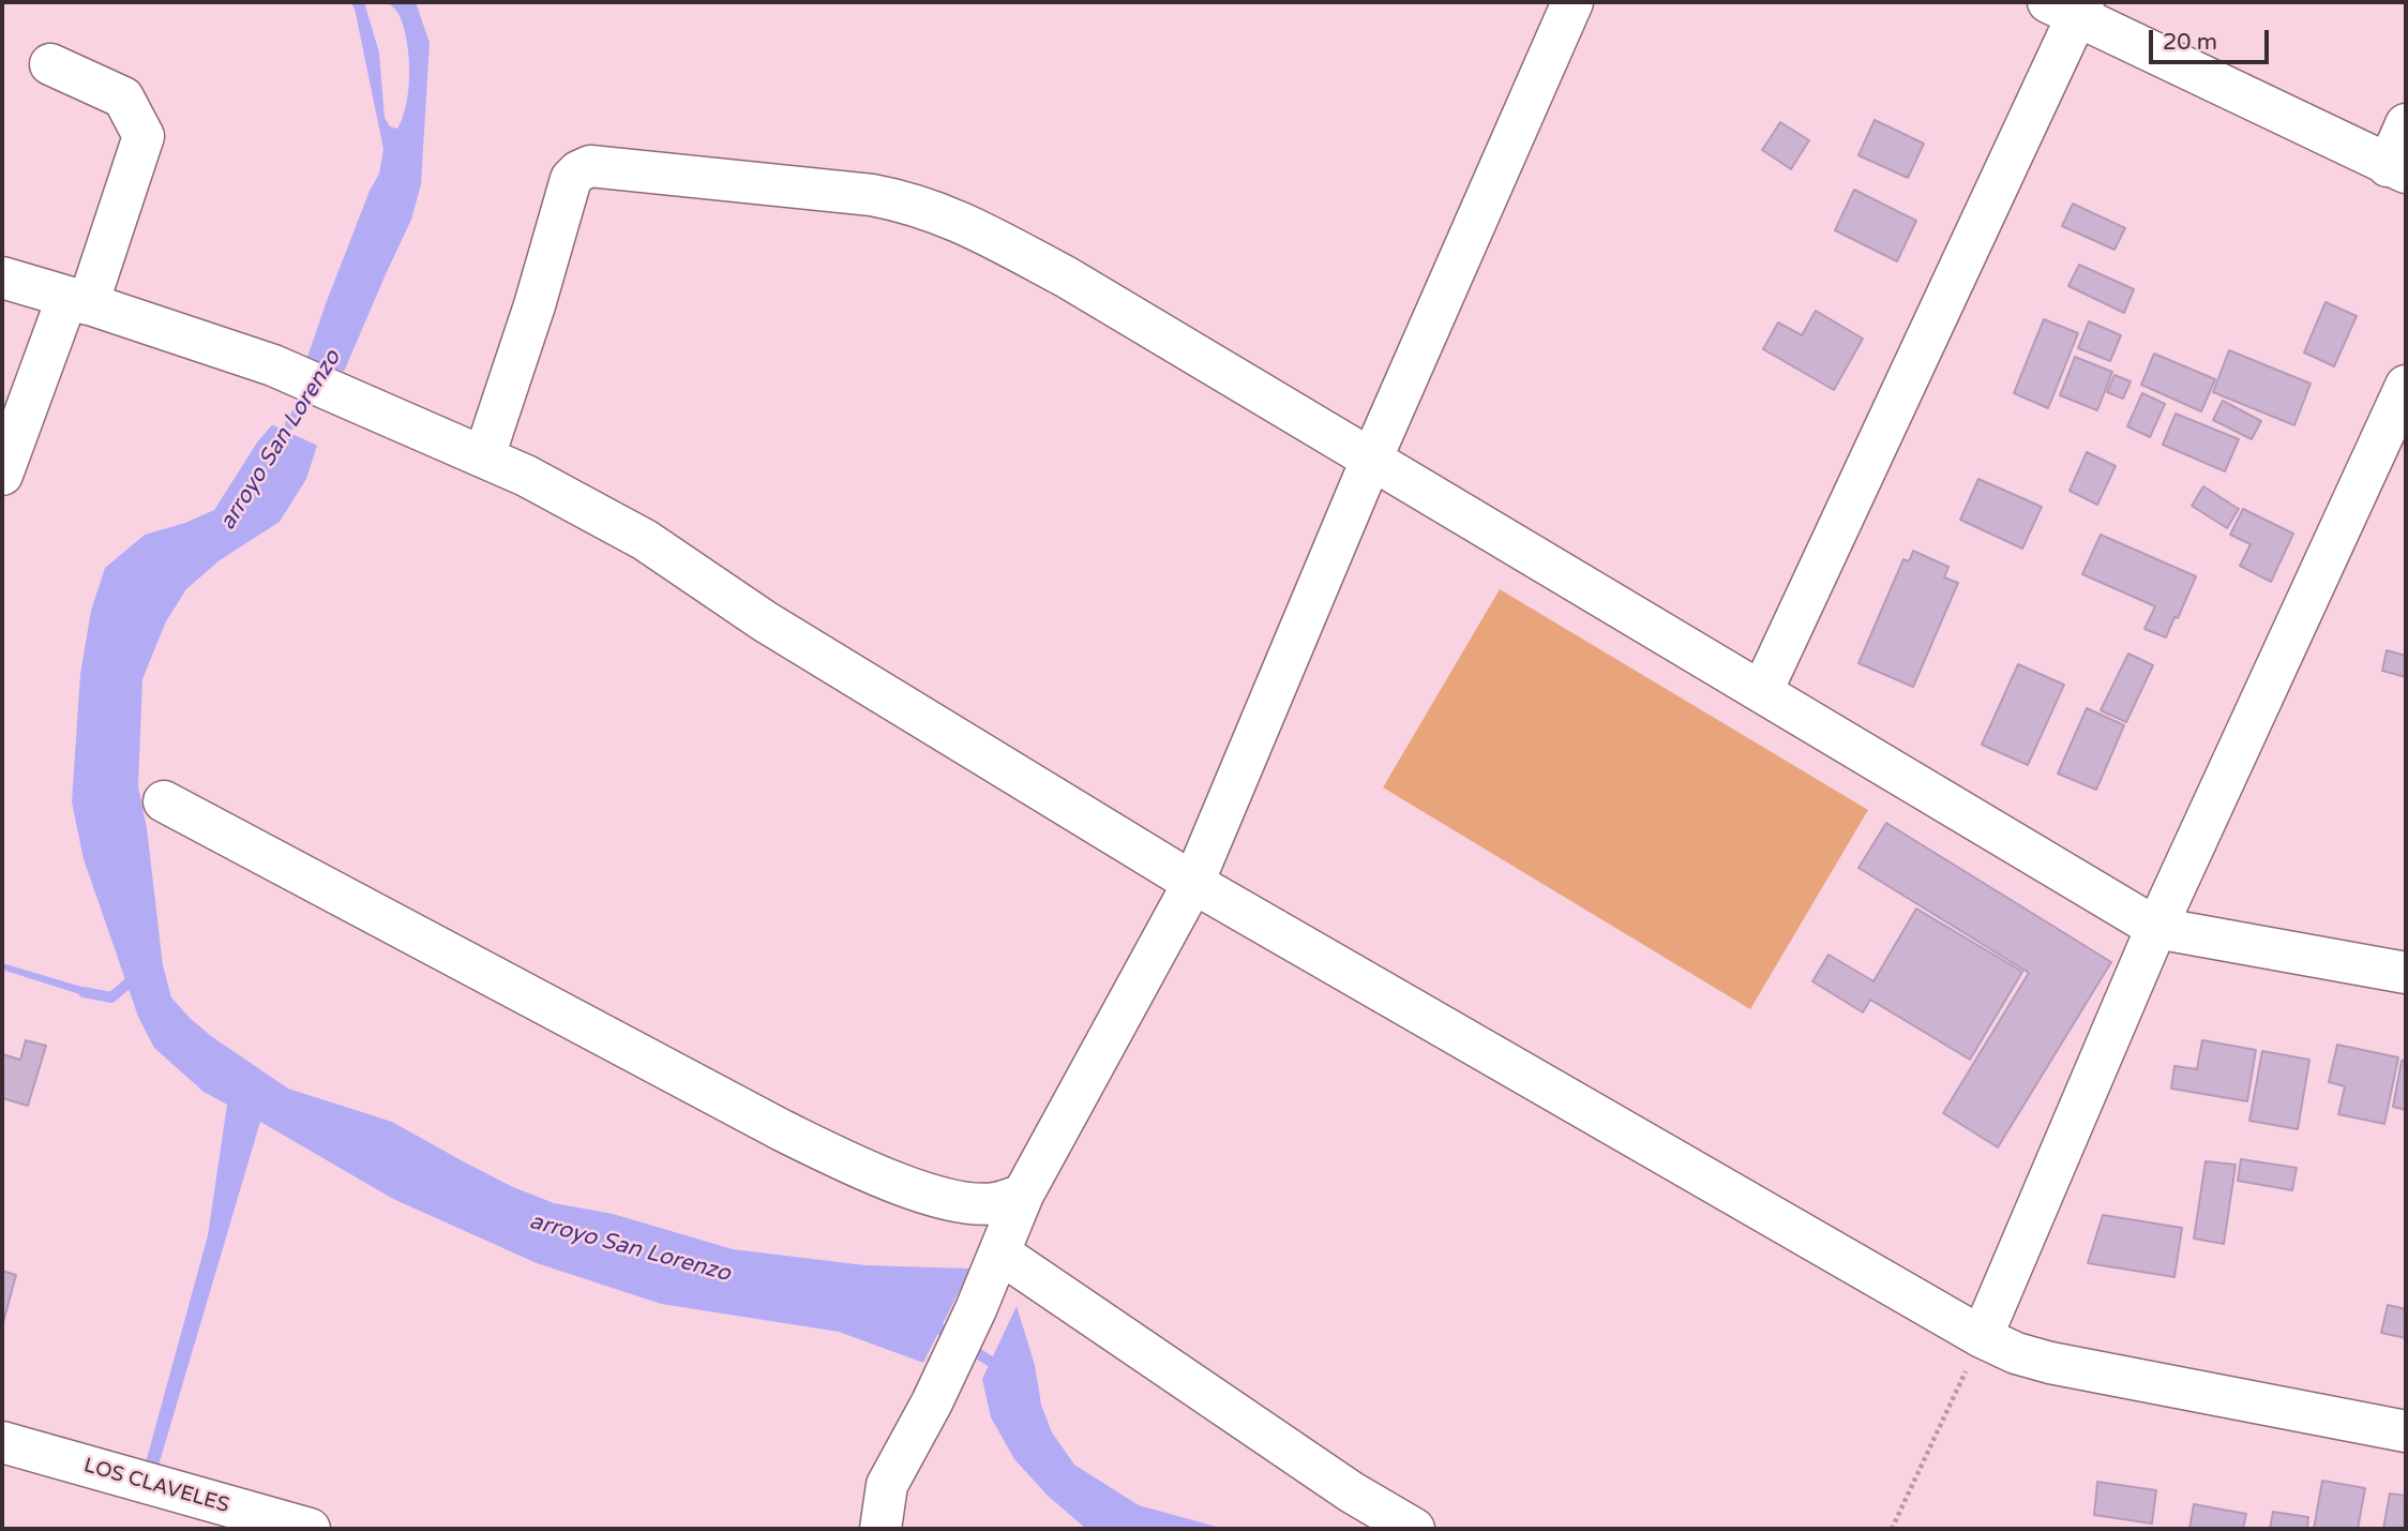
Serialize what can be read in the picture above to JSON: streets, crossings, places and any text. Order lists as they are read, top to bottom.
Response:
{
  "streets": {
    "street": ["LOS CLAVELES"]
  },
  "water": ["arroyo San Lorenzo"],
  "scale_bar": "20 m"
}
